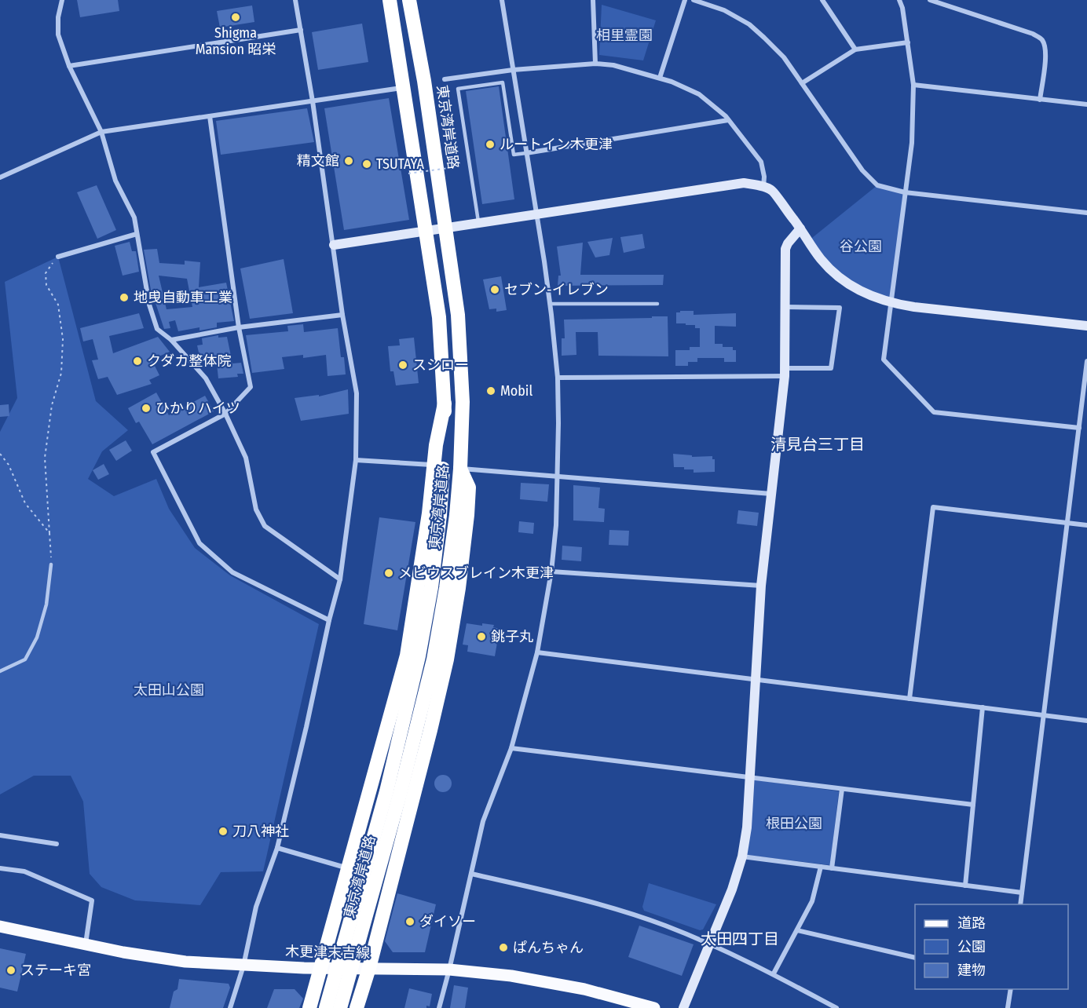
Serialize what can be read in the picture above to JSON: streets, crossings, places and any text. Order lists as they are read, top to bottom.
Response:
{
  "streets": {
    "highway": ["東京湾岸道路"],
    "main road": ["木更津末吉線"]
  },
  "districts": ["清見台三丁目", "太田四丁目"],
  "parks": [
    "相里霊園",
    "谷公園",
    "太田山公園",
    "根田公園"
  ],
  "places": [
    "Shigma Mansion 昭栄",
    "ルートイン木更津",
    "精文館",
    "TSUTAYA",
    "セブン-イレブン",
    "地曵自動車工業",
    "クダカ整体院",
    "スシロー",
    "Mobil",
    "ひかりハイツ",
    "メビウスブレイン木更津",
    "銚子丸",
    "刀八神社",
    "ダイソー",
    "ぱんちゃん",
    "ステーキ宮"
  ],
  "legend": ["道路", "公園", "建物"]
}
